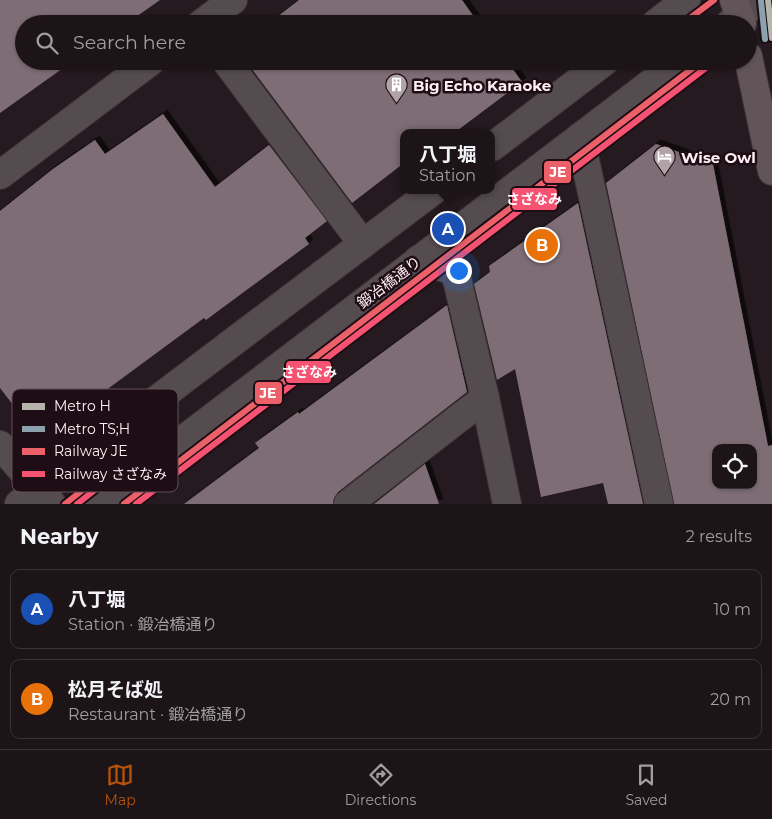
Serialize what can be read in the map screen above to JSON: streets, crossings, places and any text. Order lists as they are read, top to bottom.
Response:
{
  "streets": {
    "street": ["鍛冶橋通り"]
  },
  "places": {
    "building": ["Big Echo Karaoke"],
    "hotel": ["Wise Owl"]
  },
  "lines": [
    "metro line H",
    "rail line JE",
    "metro line TS;H",
    "rail line さざなみ"
  ],
  "legend": [
    "Metro H",
    "Metro TS;H",
    "Railway JE",
    "Railway さざなみ"
  ],
  "page": {
    "search": "Search here",
    "popup": ["八丁堀", "Station"],
    "pins": ["A", "B"],
    "heading": ["Nearby", "2 results"],
    "list": [
      {
        "mark": "A",
        "name": "八丁堀",
        "note": "Station · 鍛冶橋通り",
        "value": "10 m"
      },
      {
        "mark": "B",
        "name": "松月そば処",
        "note": "Restaurant · 鍛冶橋通り",
        "value": "20 m"
      }
    ],
    "nav": ["Map", "Directions", "Saved"]
  }
}
